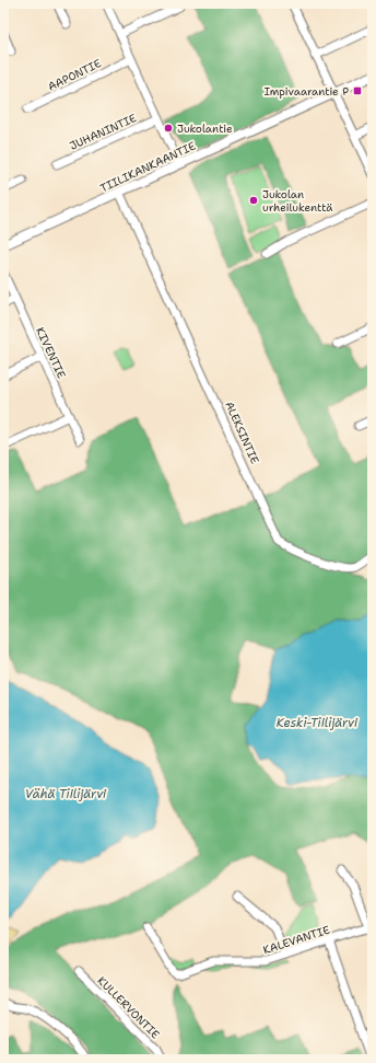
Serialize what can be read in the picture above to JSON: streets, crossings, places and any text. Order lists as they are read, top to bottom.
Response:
{
  "streets": {
    "street": [
      "AAPONTIE",
      "JUHANINTIE",
      "TIILIKANKAANTIE",
      "KIVENTIE",
      "ALEKSINTIE",
      "KALEVANTIE",
      "KULLERVONTIE"
    ]
  },
  "crossings": [
    ["TIILIKANKAANTIE", "ALEKSINTIE"]
  ],
  "water": ["Keski-Tiilijärvi", "Vähä Tiilijärvi"],
  "places": {
    "transit": ["Impivaarantie P"],
    "other": ["Jukolantie", "Jukolan urheilukenttä"]
  }
}
